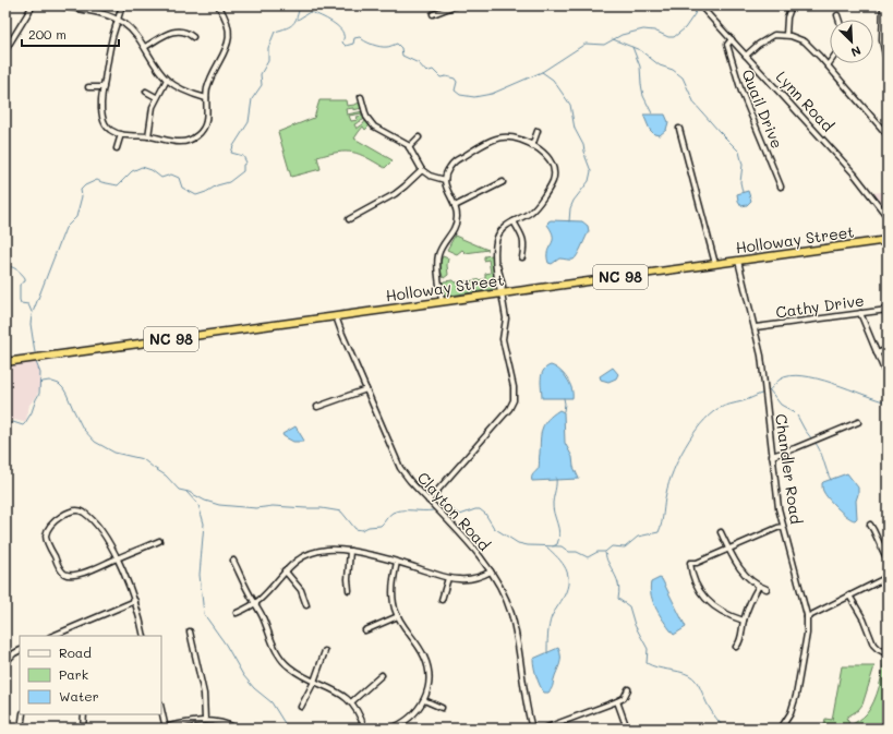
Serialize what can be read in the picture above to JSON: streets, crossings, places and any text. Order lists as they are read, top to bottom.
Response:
{
  "streets": {
    "highway": ["Holloway Street", "NC 98"],
    "street": [
      "Lynn Road",
      "Quail Drive",
      "Cathy Drive",
      "Chandler Road",
      "Clayton Road"
    ]
  },
  "crossings": [
    ["Lynn Road", "Quail Drive"],
    ["Holloway Street", "Chandler Road"],
    ["Holloway Street", "Clayton Road"],
    ["Cathy Drive", "Chandler Road"]
  ],
  "legend": ["Road", "Park", "Water"],
  "scale_bar": "200 m",
  "north": "bottom right"
}
